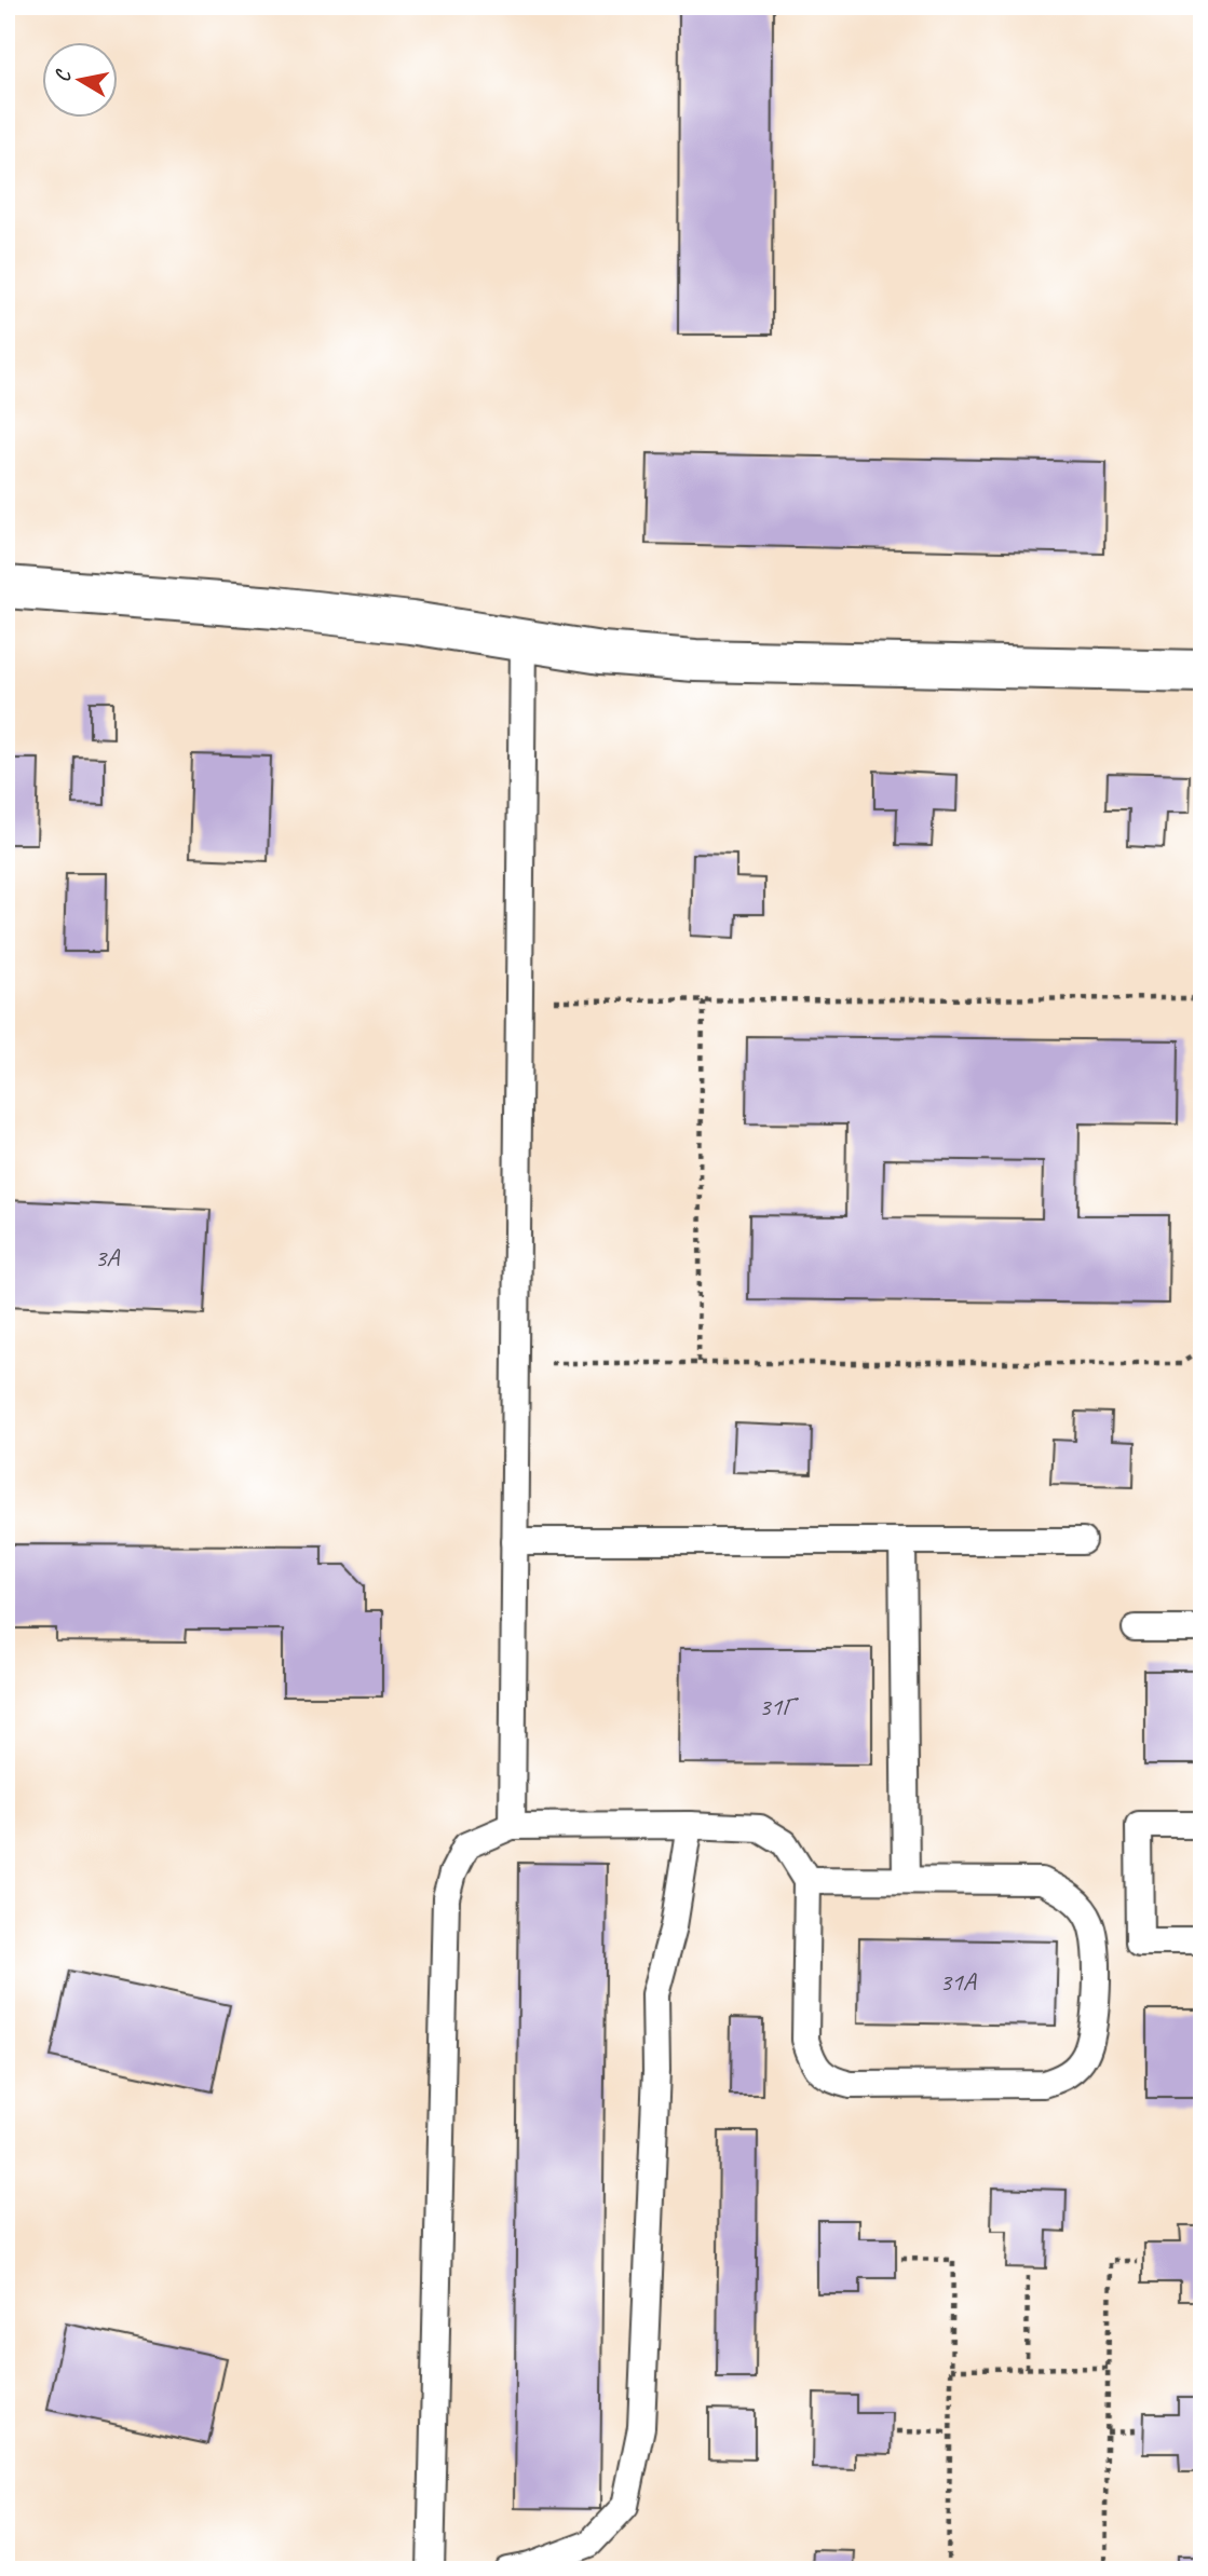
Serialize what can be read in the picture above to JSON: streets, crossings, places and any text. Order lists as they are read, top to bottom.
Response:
{
  "house_numbers": ["3А", "31Г", "31А"],
  "north": "left"
}
